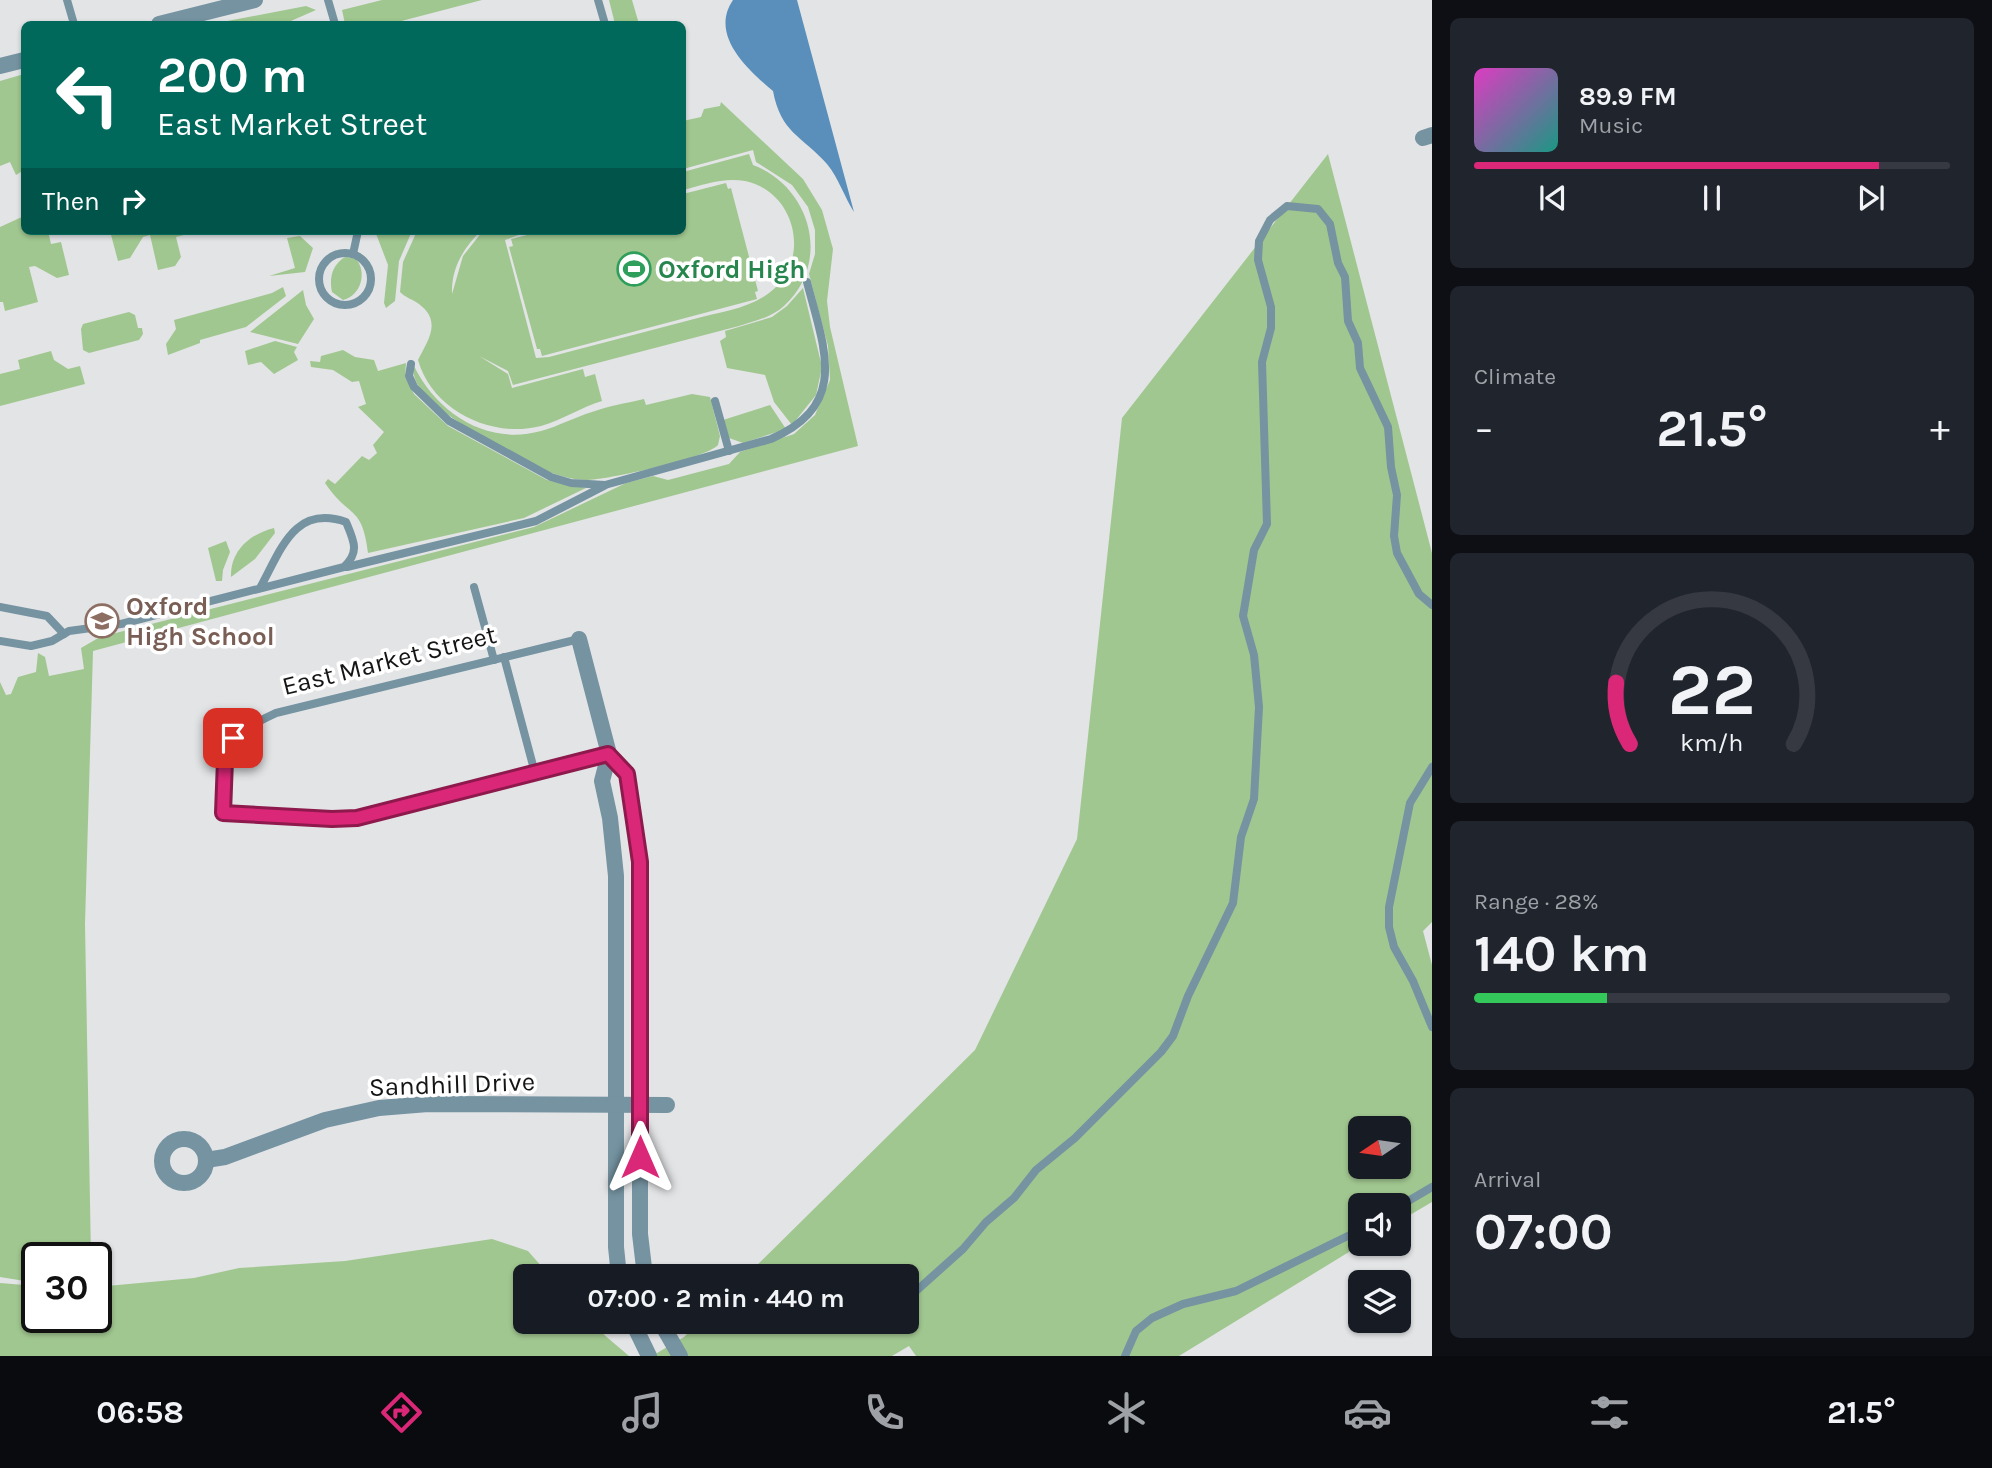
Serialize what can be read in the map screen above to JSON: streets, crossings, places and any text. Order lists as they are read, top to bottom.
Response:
{
  "streets": {
    "street": ["East Market Street", "Sandhill Drive"]
  },
  "crossings": [
    ["East Market Street", "Sandhill Drive"]
  ],
  "places": {
    "sports": ["Oxford High"],
    "school or university": ["Oxford High School"]
  },
  "north": "left",
  "page": {
    "turn": ["200 m", "East Market Street"],
    "song": ["89.9 FM", "Music"],
    "then": "Then",
    "tile": [
      "Climate",
      ["Range · 28%", "140 km"],
      ["Arrival", "07:00"]
    ],
    "heat": ["−", "21.5°", "+"],
    "limit": "30",
    "trip": "07:00 · 2 min · 440 m",
    "tabs": ["06:58", "21.5°"],
    "gauge": ["22", "km/h"]
  }
}
